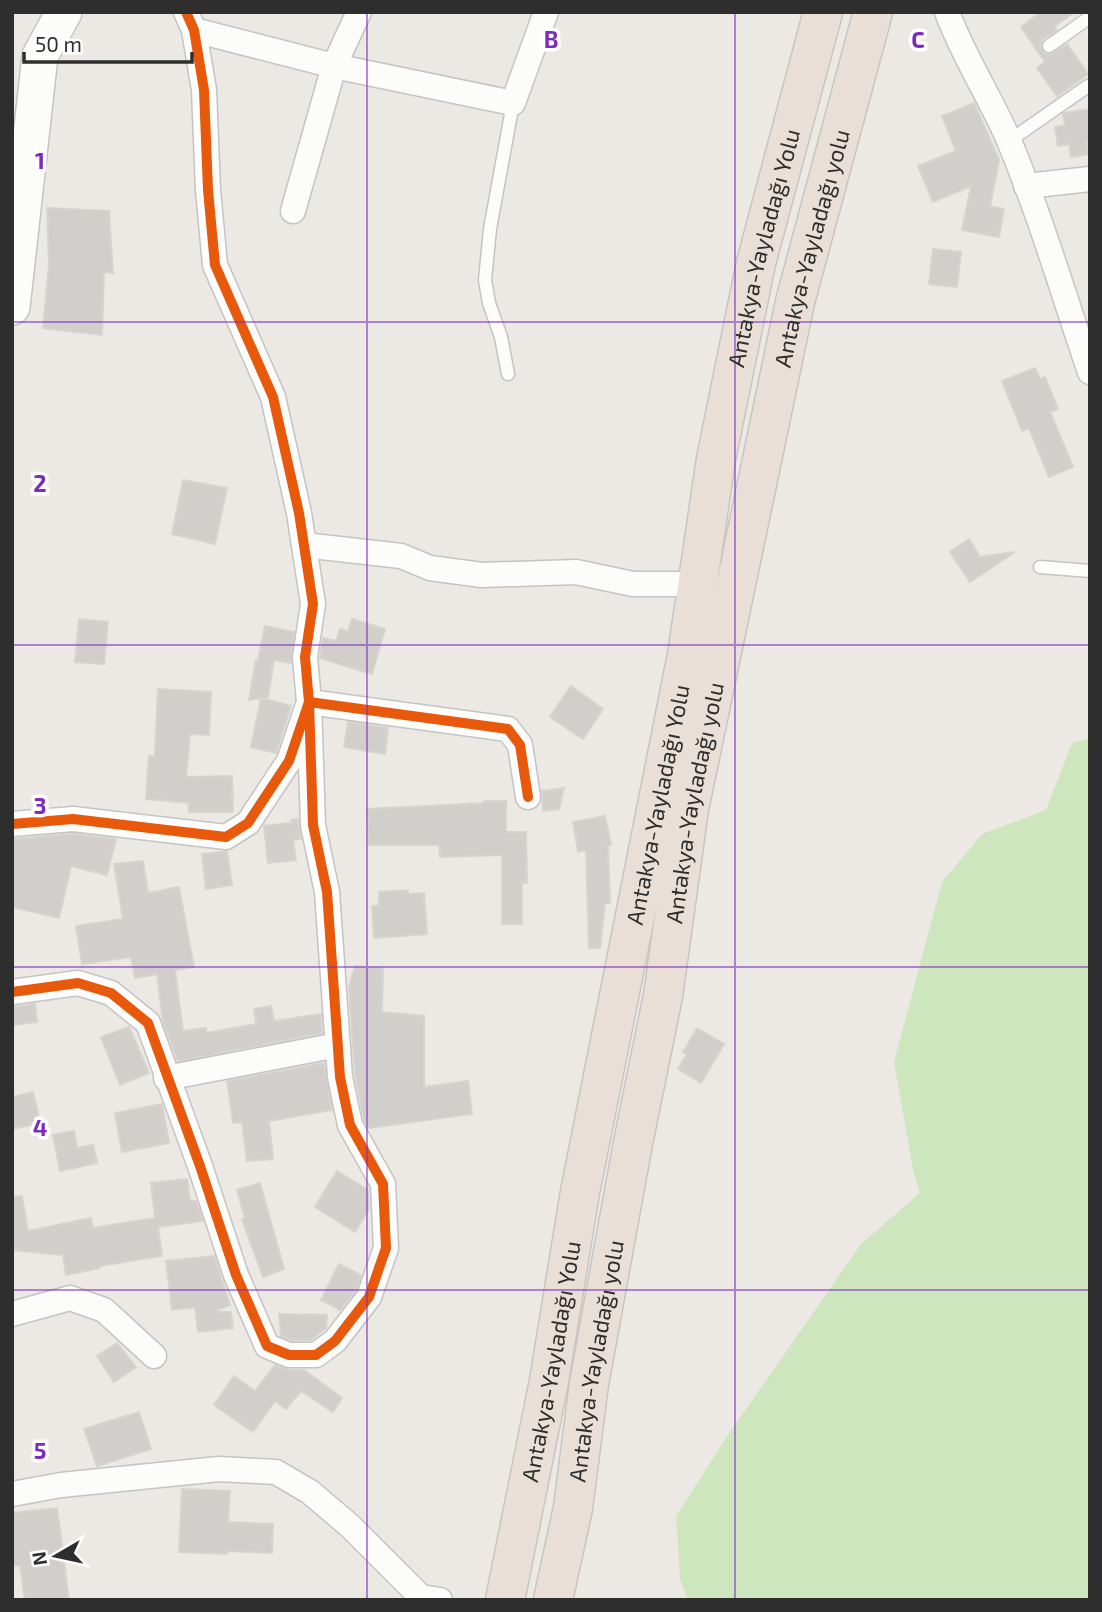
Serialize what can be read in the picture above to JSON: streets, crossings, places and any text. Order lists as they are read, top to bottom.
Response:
{
  "streets": {
    "highway": ["Antakya-Yayladağı Yolu", "Antakya-Yayladağı yolu"]
  },
  "scale_bar": "50 m",
  "north": "left",
  "grid": {
    "columns": ["B", "C"],
    "rows": [
      "1",
      "2",
      "3",
      "4",
      "5"
    ]
  }
}
